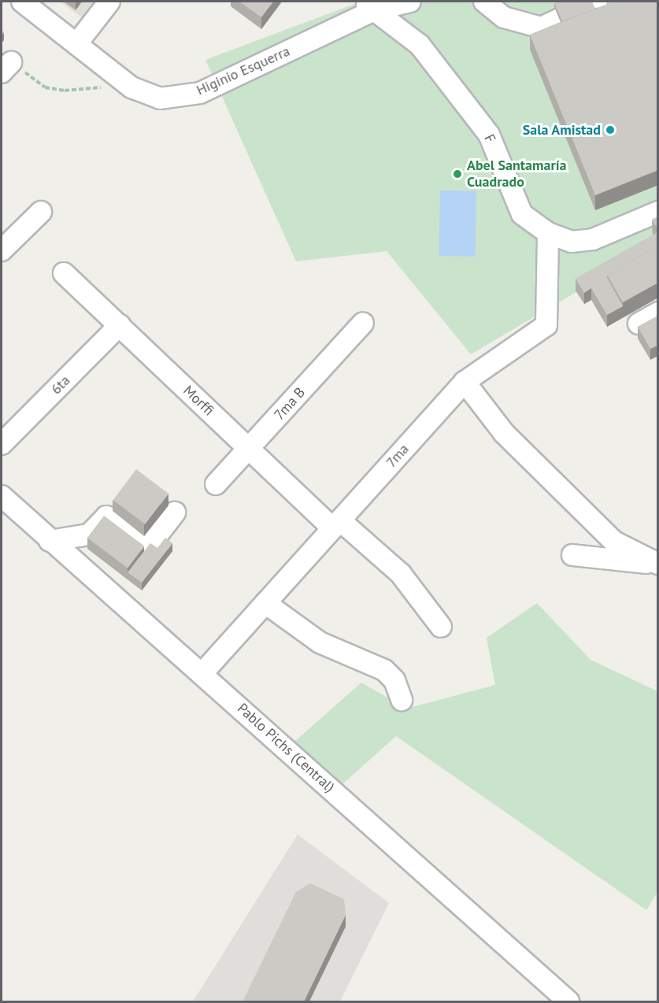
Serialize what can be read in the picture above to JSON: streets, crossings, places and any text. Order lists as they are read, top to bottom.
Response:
{
  "streets": {
    "street": [
      "Higinio Esquerra",
      "F",
      "6ta",
      "Morffi",
      "7ma B",
      "7ma",
      "Pablo Pichs (Central)"
    ]
  },
  "crossings": [
    ["Higinio Esquerra", "F"],
    ["F", "7ma"],
    ["6ta", "Morffi"],
    ["Morffi", "7ma B"],
    ["Morffi", "7ma"],
    ["7ma", "Pablo Pichs (Central)"]
  ],
  "places": ["Sala Amistad", "Abel Santamaría Cuadrado"]
}
